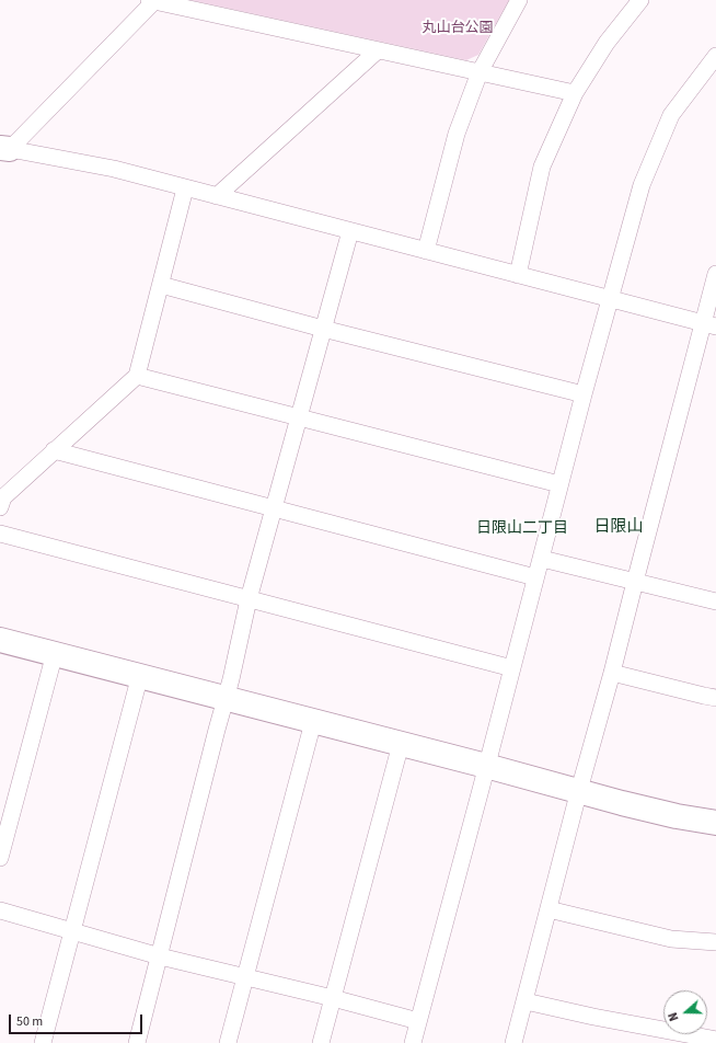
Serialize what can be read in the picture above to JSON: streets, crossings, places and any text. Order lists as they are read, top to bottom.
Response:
{
  "districts": ["日限山", "日限山二丁目"],
  "parks": ["丸山台公園"],
  "scale_bar": "50 m",
  "north": "left"
}
